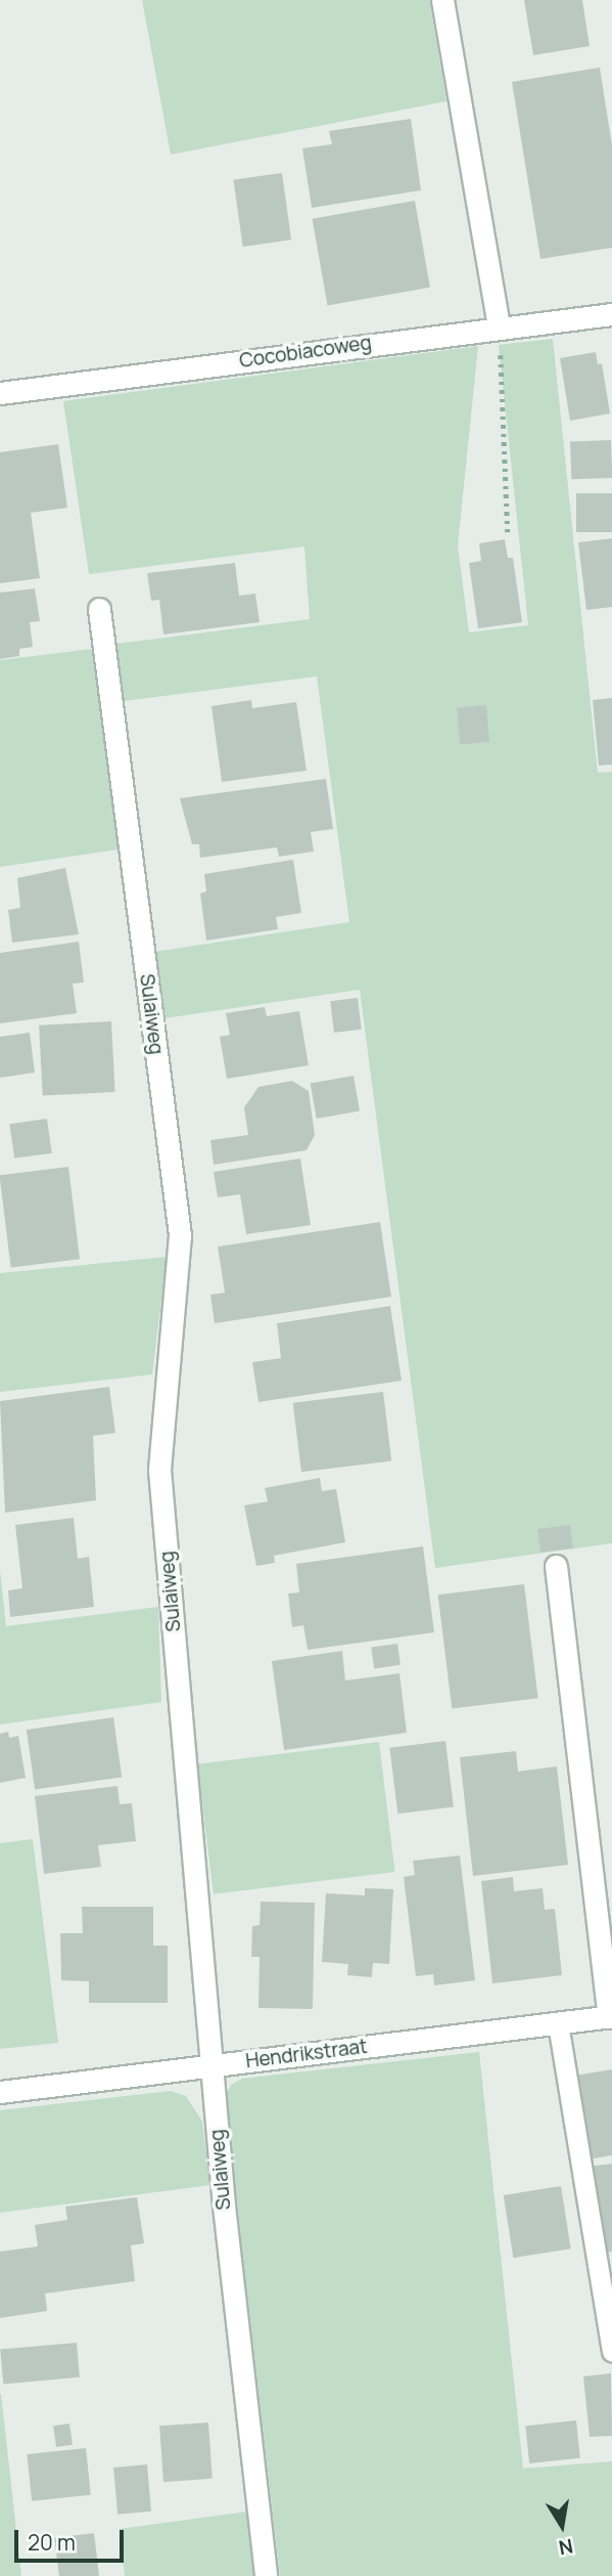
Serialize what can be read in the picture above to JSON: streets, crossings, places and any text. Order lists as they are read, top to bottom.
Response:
{
  "streets": {
    "street": ["Cocobiacoweg", "Sulaiweg", "Hendrikstraat"]
  },
  "crossings": [
    ["Sulaiweg", "Hendrikstraat"]
  ],
  "scale_bar": "20 m",
  "north": "bottom"
}
